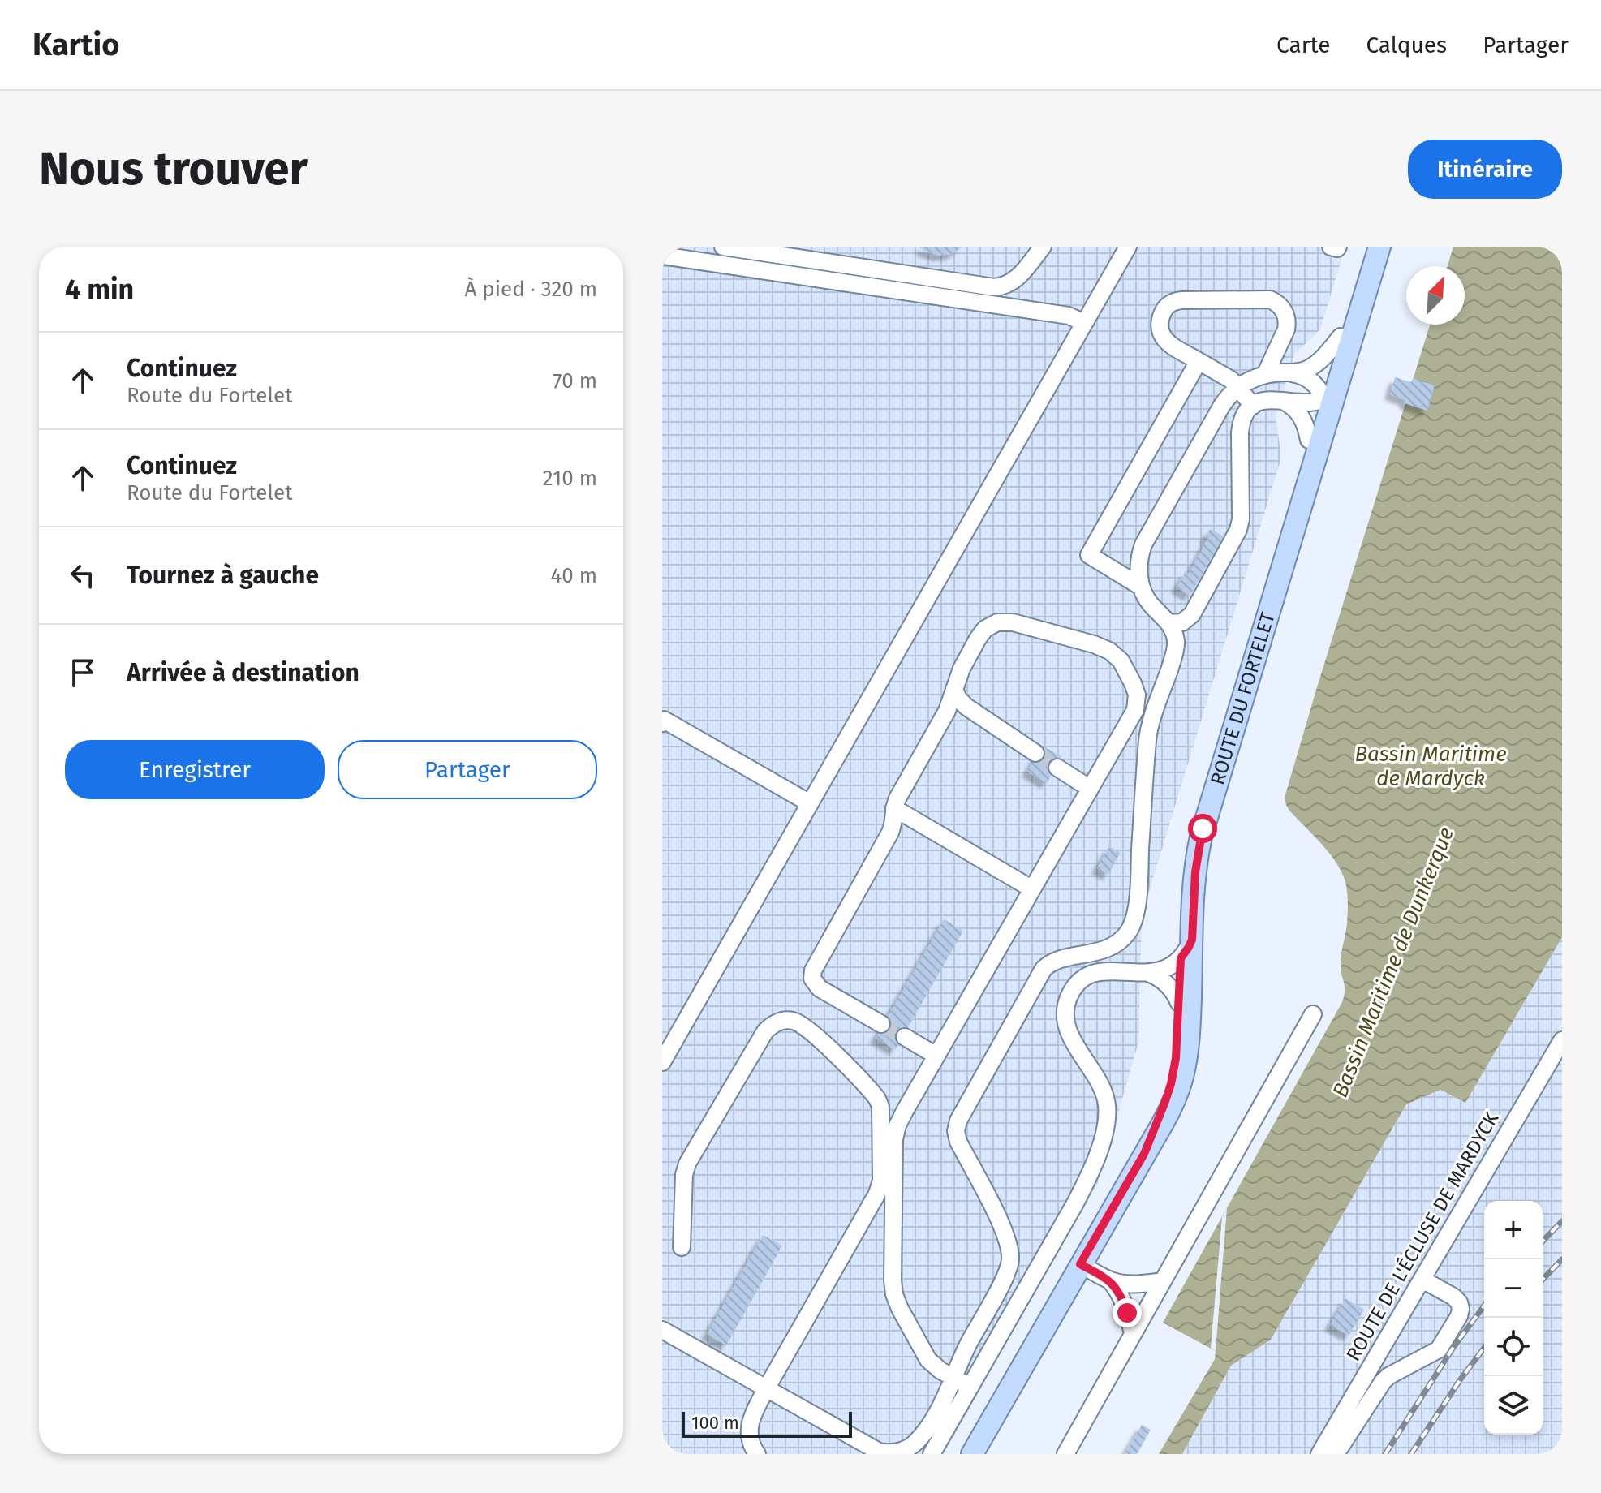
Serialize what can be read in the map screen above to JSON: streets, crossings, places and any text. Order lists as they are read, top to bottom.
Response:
{
  "streets": {
    "main road": ["ROUTE DU FORTELET"],
    "street": ["ROUTE DE L'ÉCLUSE DE MARDYCK"]
  },
  "water": ["Bassin Maritime de Mardyck", "Bassin Maritime de Dunkerque"],
  "scale_bar": "100 m",
  "north": "top right",
  "page": {
    "header": "Kartio",
    "nav": ["Carte", "Calques", "Partager"],
    "buttons": [
      "Itinéraire",
      ["Enregistrer", "Partager"]
    ],
    "title": "Nous trouver",
    "heading": ["4 min", "À pied · 320 m"],
    "list": [
      ["Continuez", "Route du Fortelet", "70 m"],
      ["Continuez", "Route du Fortelet", "210 m"],
      ["Tournez à gauche", "40 m"],
      "Arrivée à destination"
    ],
    "map_buttons": ["+", "−"],
    "scale": "100 m"
  }
}
